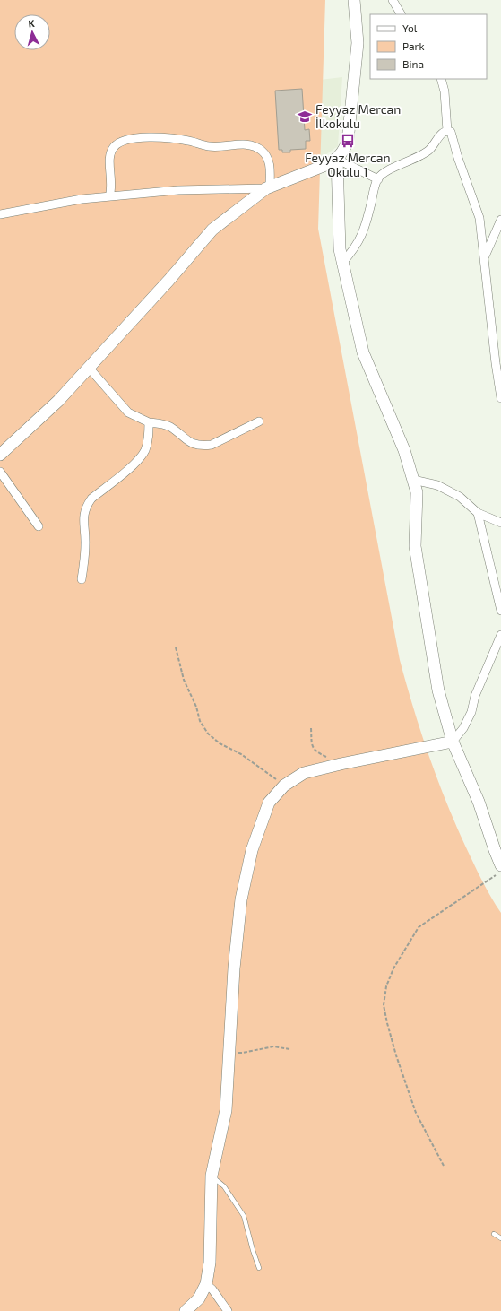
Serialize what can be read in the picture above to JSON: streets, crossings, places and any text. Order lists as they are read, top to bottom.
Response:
{
  "places": {
    "school or university": ["Feyyaz Mercan İlkokulu"],
    "bus stop": ["Feyyaz Mercan Okulu 1"]
  },
  "legend": ["Yol", "Park", "Bina"],
  "north": "top"
}
